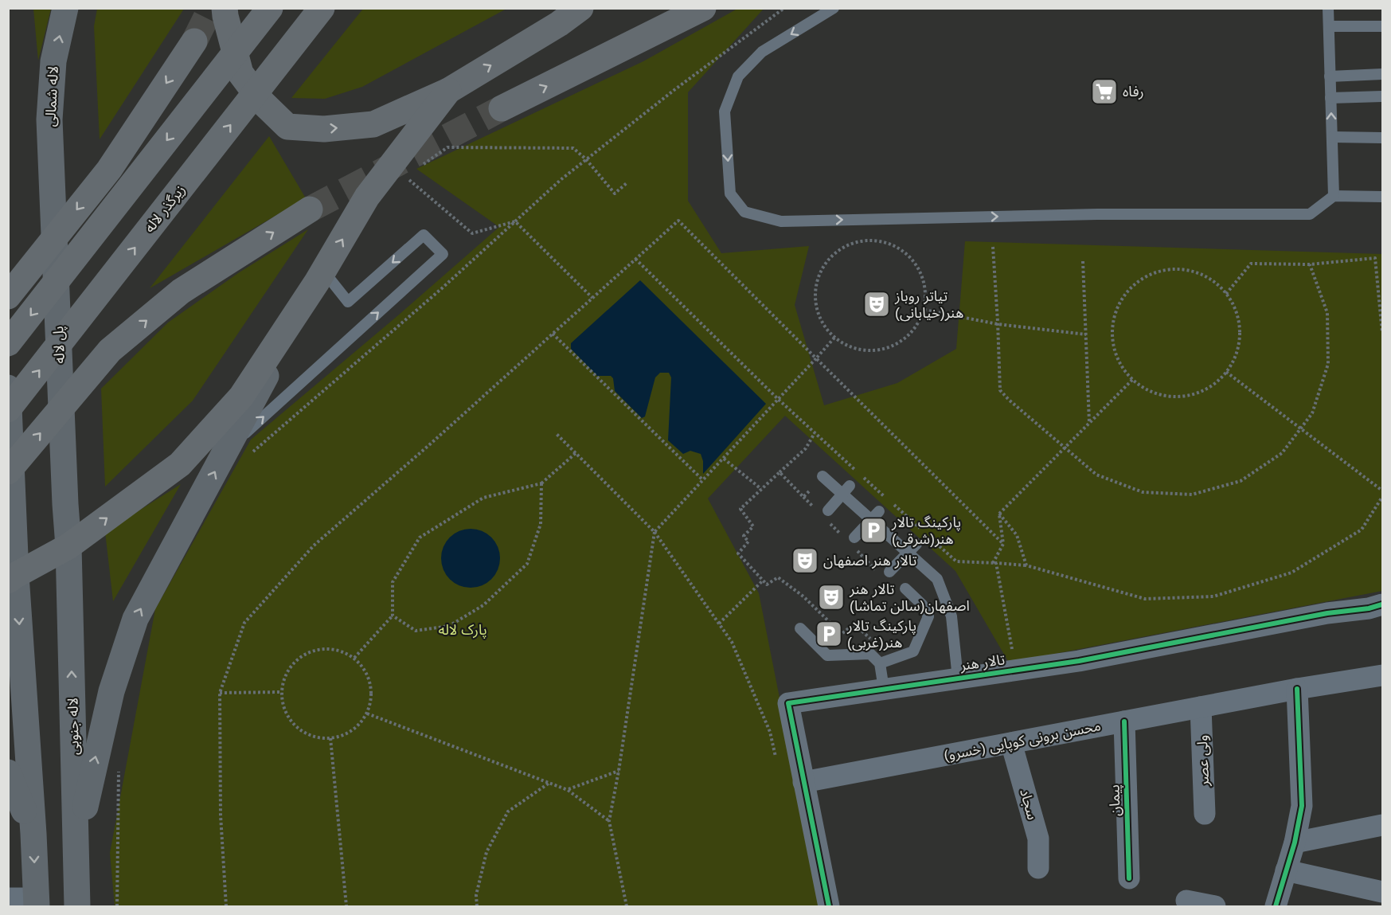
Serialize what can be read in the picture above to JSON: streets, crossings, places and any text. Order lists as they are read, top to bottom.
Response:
{
  "streets": {
    "highway": ["زیرگذر لاله"],
    "main road": ["لاله شمالی", "پل لاله", "لاله جنوبی"],
    "street": [
      "تالار هنر",
      "محسن برونی کوپایی (خسرو)",
      "ولی عصر",
      "پیمان",
      "سجاد"
    ]
  },
  "crossings": [
    ["لاله شمالی", "پل لاله"],
    ["پل لاله", "لاله جنوبی"],
    ["تالار هنر", "محسن برونی کوپایی (خسرو)"],
    ["محسن برونی کوپایی (خسرو)", "ولی عصر"],
    ["محسن برونی کوپایی (خسرو)", "پیمان"],
    ["محسن برونی کوپایی (خسرو)", "سجاد"]
  ],
  "one_way": ["لاله شمالی"],
  "parks": ["پارک لاله"],
  "places": {
    "supermarket": ["رفاه"],
    "theatre": ["تیاتر روباز هنر(خیابانی)", "تالار هنر اصفهان", "تالار هنر اصفهان(سالن تماشا)"],
    "parking": ["پارکینگ تالار هنر(شرقی)", "پارکینگ تالار هنر(غربی)"]
  }
}
